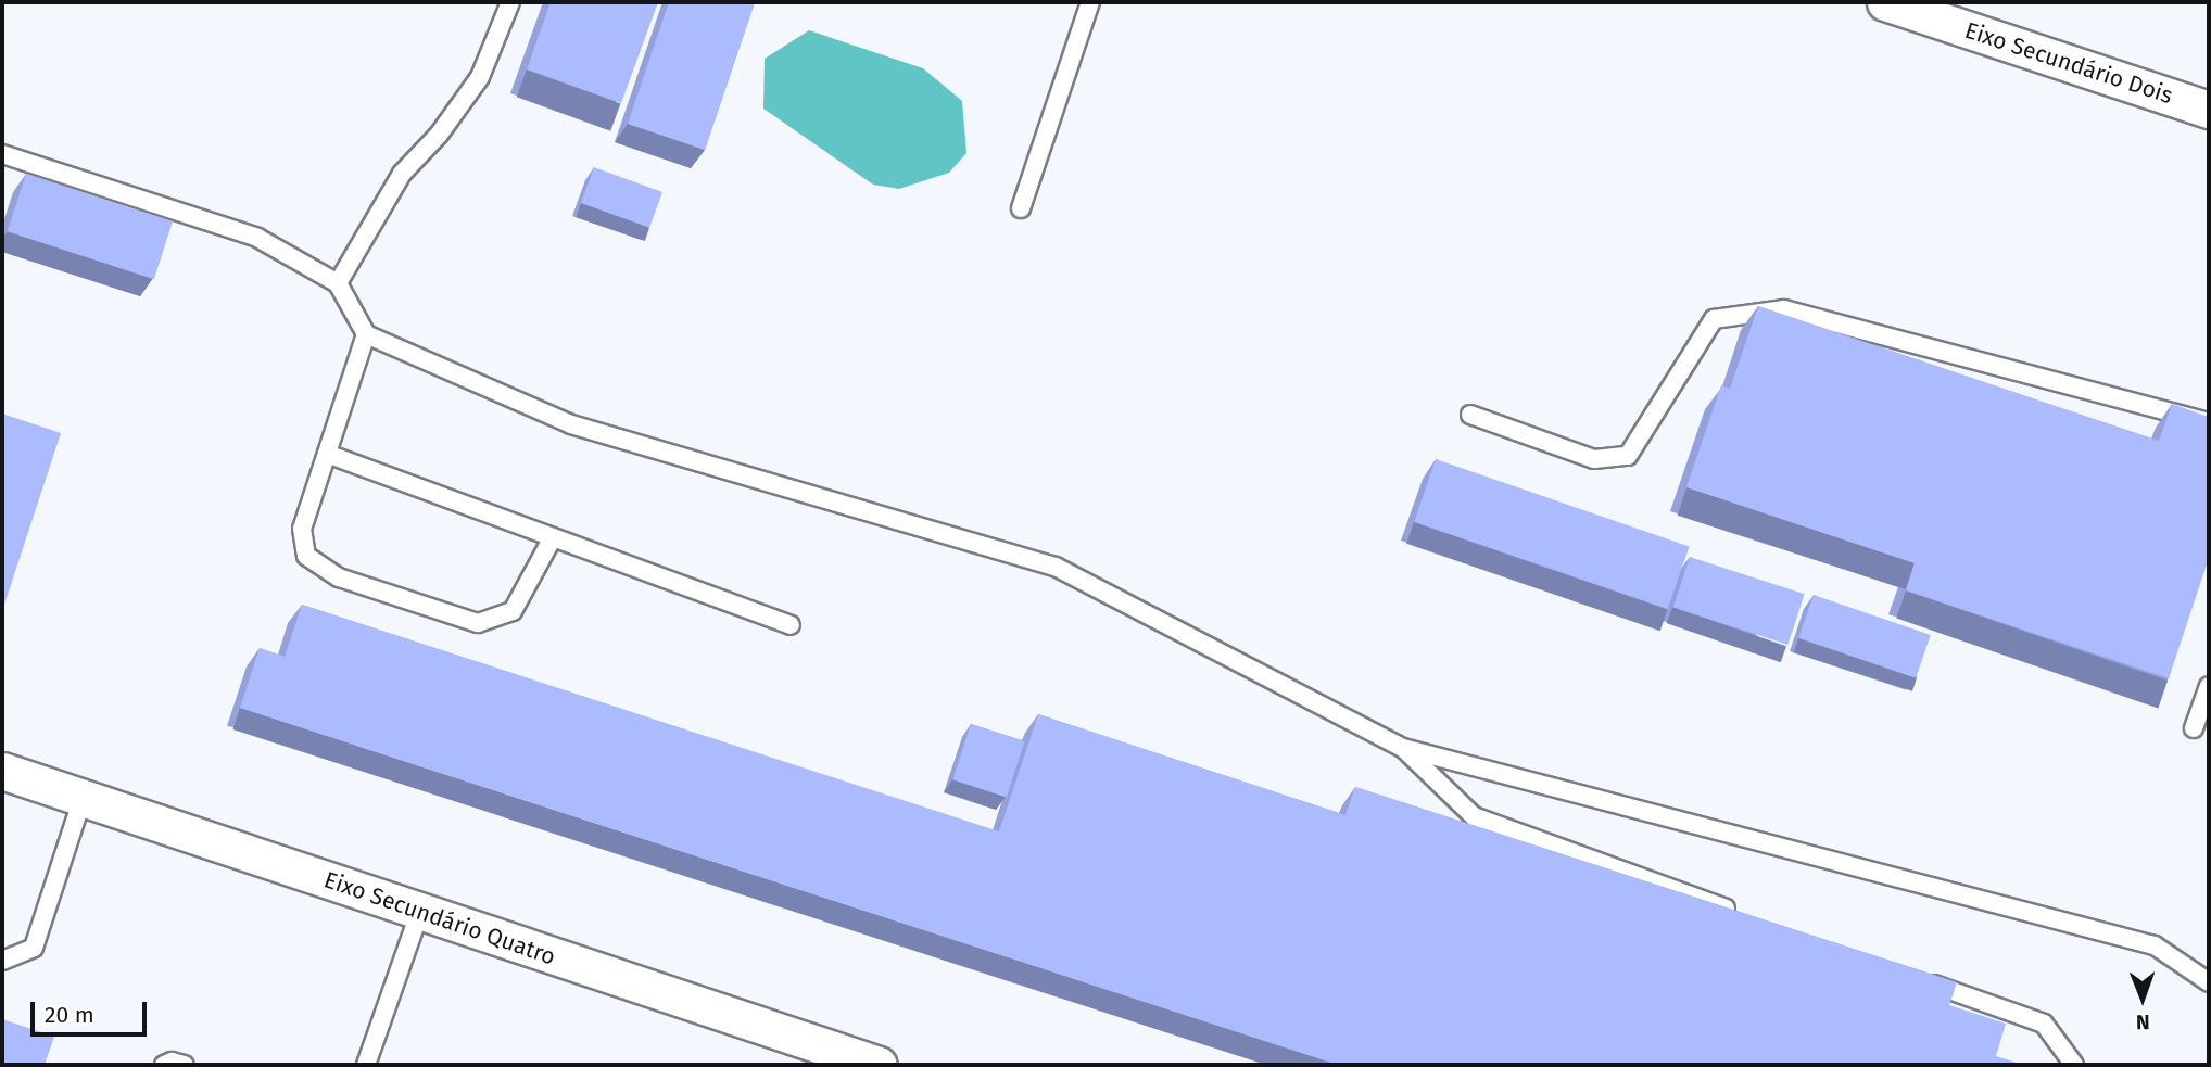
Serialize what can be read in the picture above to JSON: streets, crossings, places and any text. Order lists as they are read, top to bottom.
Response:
{
  "streets": {
    "street": ["Eixo Secundário Dois", "Eixo Secundário Quatro"]
  },
  "scale_bar": "20 m",
  "north": "bottom"
}
